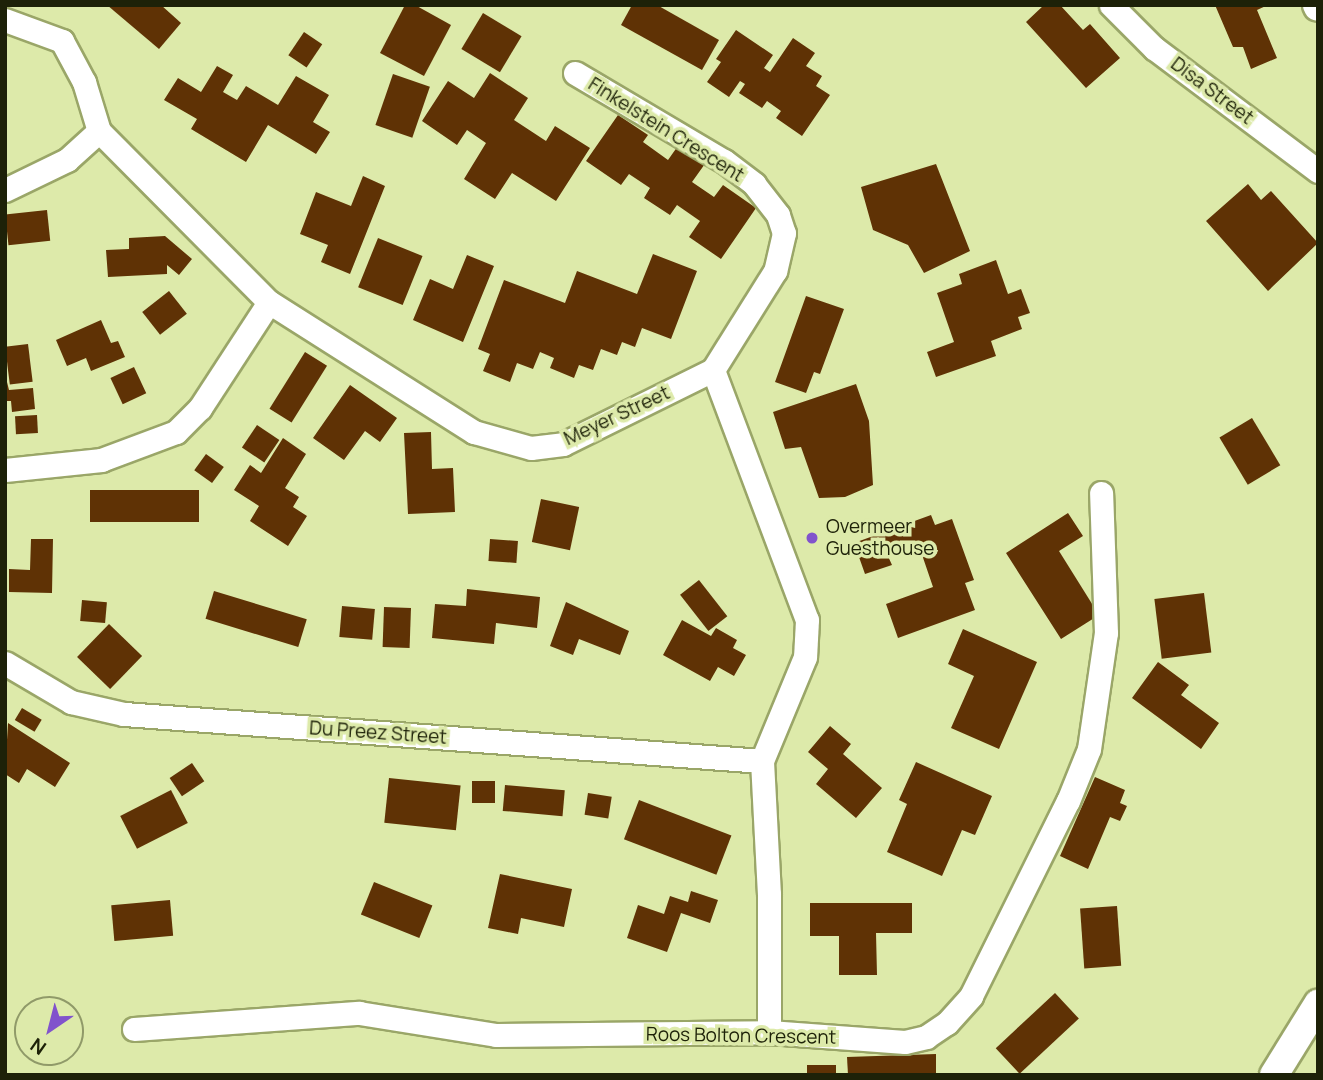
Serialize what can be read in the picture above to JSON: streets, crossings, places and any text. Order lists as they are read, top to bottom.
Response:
{
  "streets": {
    "street": [
      "Disa Street",
      "Finkelstein Crescent",
      "Meyer Street",
      "Du Preez Street",
      "Roos Bolton Crescent"
    ]
  },
  "crossings": [
    ["Finkelstein Crescent", "Meyer Street"]
  ],
  "places": ["Overmeer Guesthouse"],
  "north": "bottom left"
}
